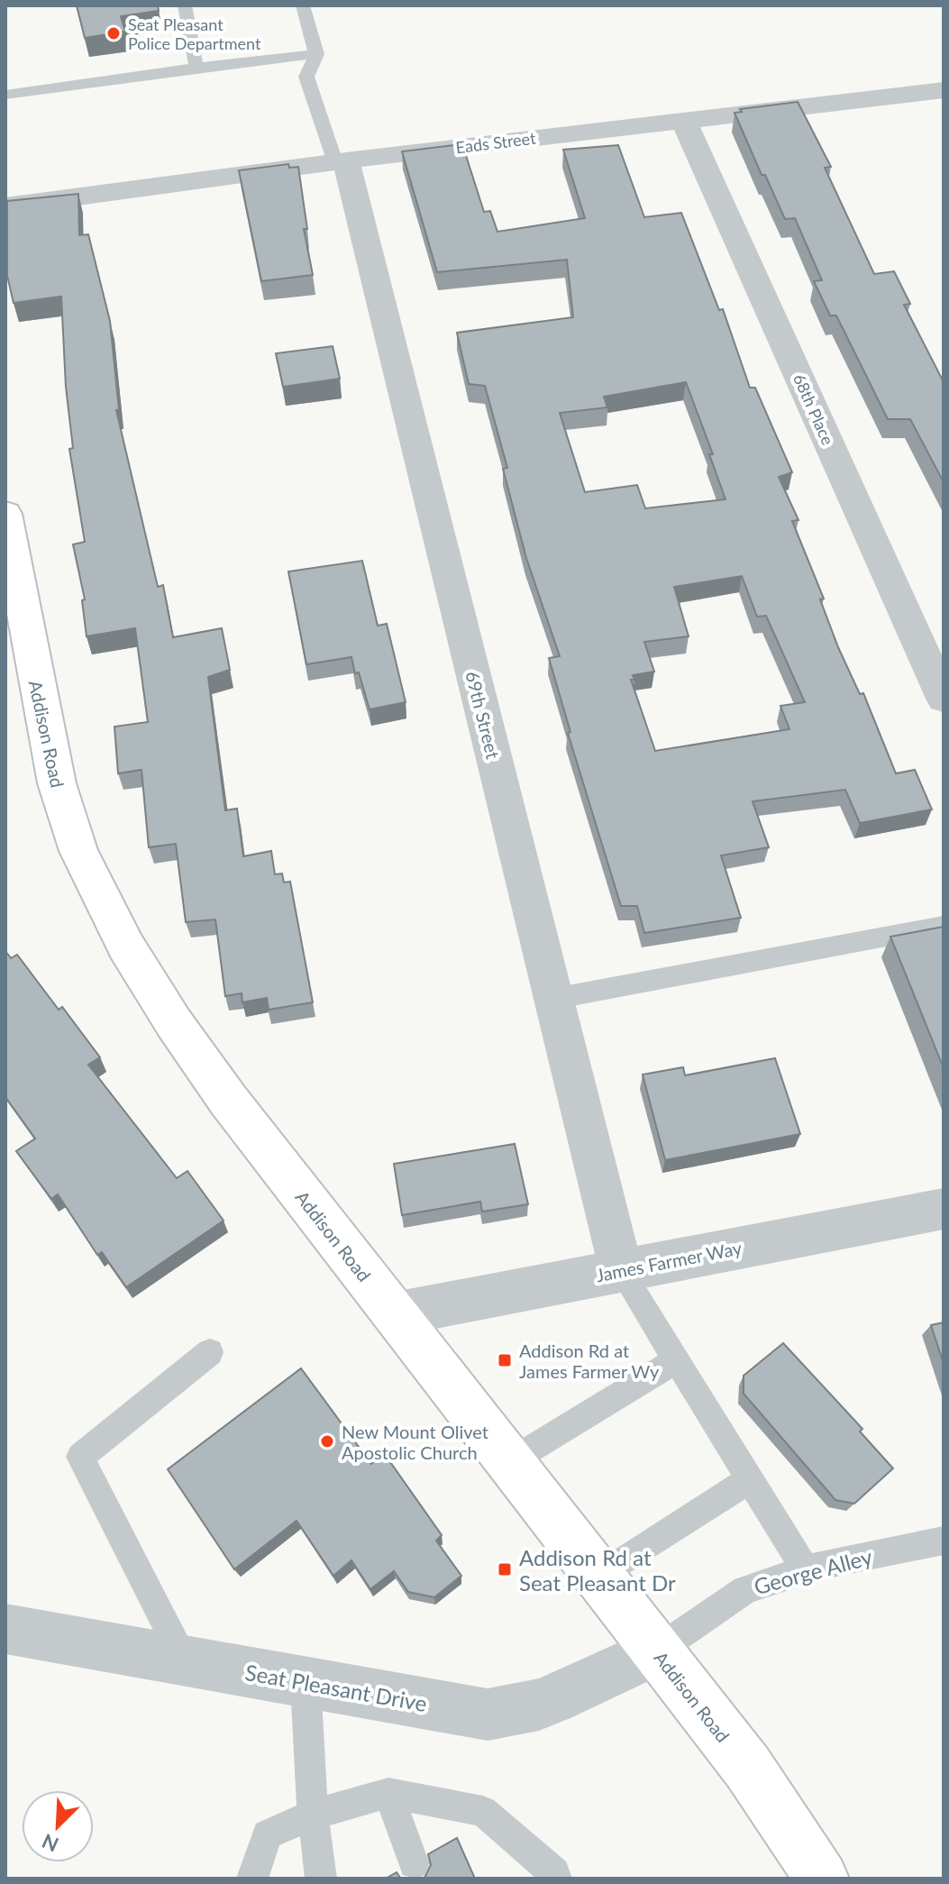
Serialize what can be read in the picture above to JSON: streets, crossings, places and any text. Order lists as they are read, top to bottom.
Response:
{
  "streets": {
    "main road": ["Addison Road"],
    "street": [
      "Eads Street",
      "68th Place",
      "69th Street",
      "James Farmer Way",
      "Seat Pleasant Drive"
    ],
    "lane": ["George Alley"]
  },
  "crossings": [
    ["Eads Street", "68th Place"],
    ["Eads Street", "69th Street"],
    ["69th Street", "James Farmer Way"],
    ["Addison Road", "James Farmer Way"],
    ["Addison Road", "George Alley"],
    ["Addison Road", "Seat Pleasant Drive"],
    ["George Alley", "Seat Pleasant Drive"]
  ],
  "places": {
    "other": ["Seat Pleasant Police Department", "New Mount Olivet Apostolic Church"],
    "transit": ["Addison Rd at James Farmer Wy", "Addison Rd at Seat Pleasant Dr"]
  },
  "north": "bottom left"
}
